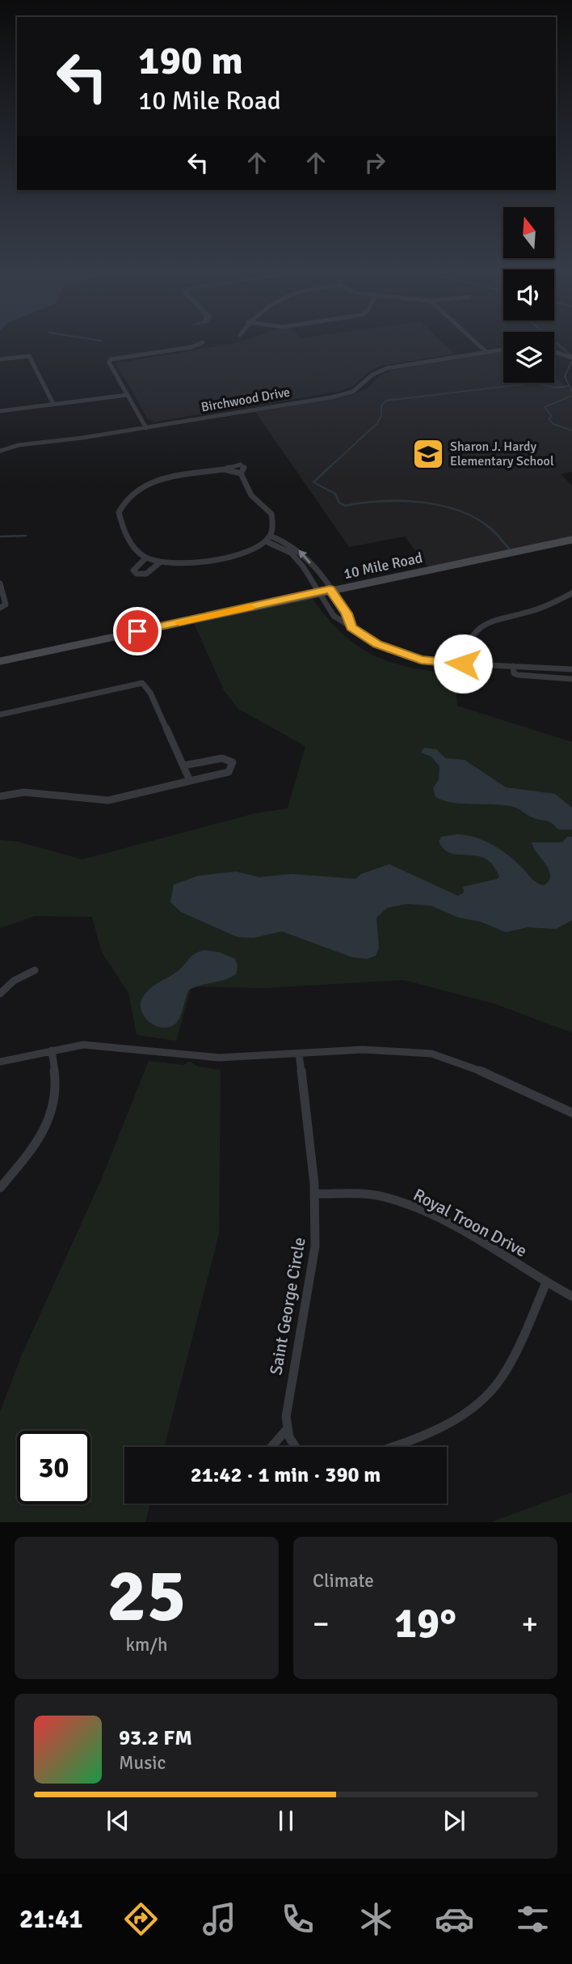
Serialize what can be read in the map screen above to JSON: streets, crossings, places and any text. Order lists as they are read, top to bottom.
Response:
{
  "streets": {
    "main road": ["10 Mile Road"],
    "street": ["Birchwood Drive", "Royal Troon Drive", "Saint George Circle"]
  },
  "crossings": [
    ["Royal Troon Drive", "Saint George Circle"]
  ],
  "places": {
    "school or university": ["Sharon J. Hardy Elementary School"]
  },
  "north": "top",
  "page": {
    "turn": ["190 m", "10 Mile Road"],
    "limit": "30",
    "trip": "21:42 · 1 min · 390 m",
    "tile": [
      ["25", "km/h"],
      "Climate"
    ],
    "heat": ["−", "19°", "+"],
    "song": ["93.2 FM", "Music"],
    "tabs": "21:41"
  }
}
